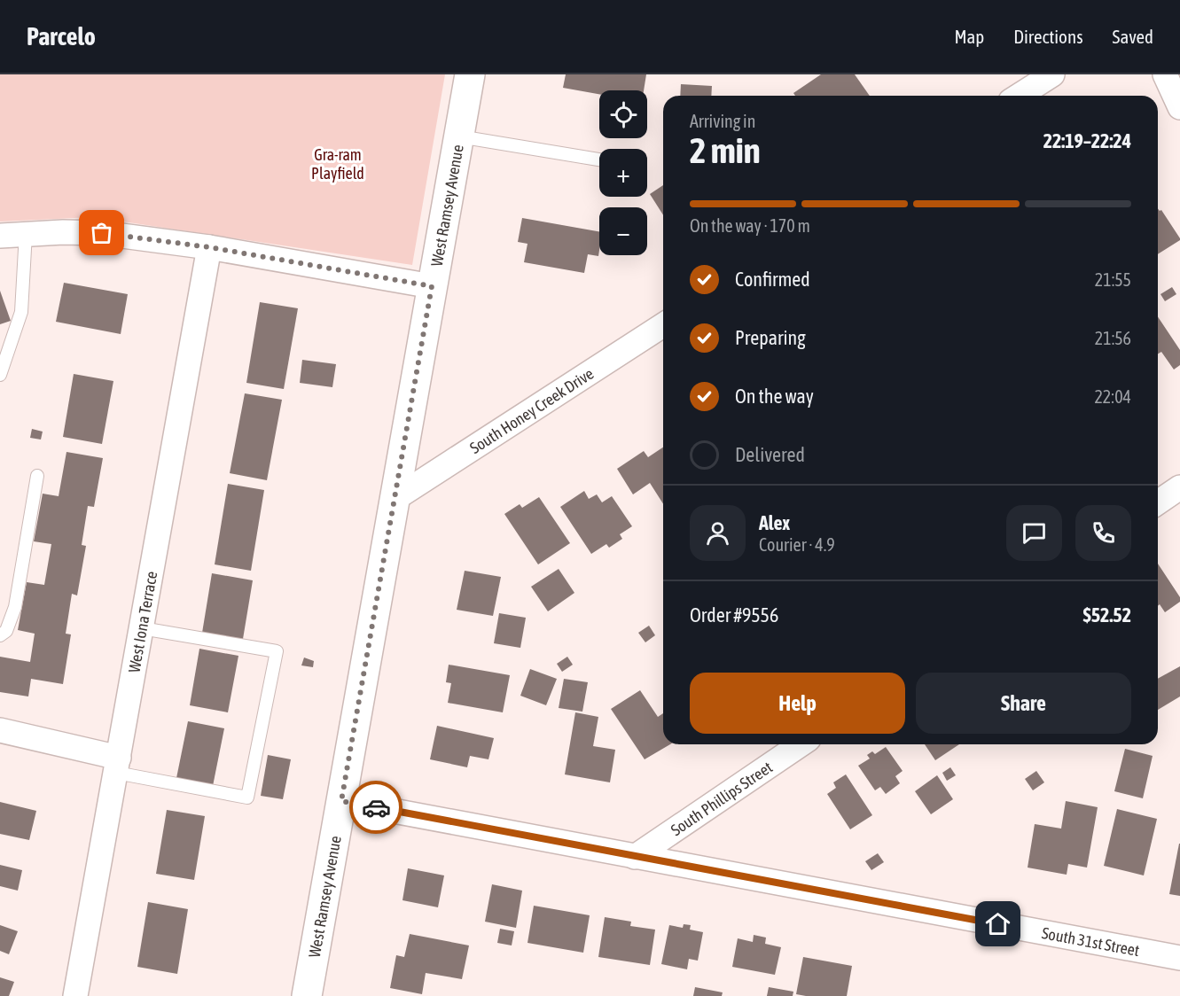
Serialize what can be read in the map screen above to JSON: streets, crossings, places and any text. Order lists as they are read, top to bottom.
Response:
{
  "streets": {
    "street": [
      "West Ramsey Avenue",
      "South Honey Creek Drive",
      "West Iona Terrace",
      "South Phillips Street",
      "South 31st Street"
    ]
  },
  "crossings": [
    ["West Ramsey Avenue", "South Honey Creek Drive"],
    ["West Ramsey Avenue", "South 31st Street"],
    ["South Phillips Street", "South 31st Street"]
  ],
  "parks": ["Gra-ram Playfield"],
  "page": {
    "header": "Parcelo",
    "nav": ["Map", "Directions", "Saved"],
    "map_buttons": ["+", "−"],
    "heading": ["2 min", "Arriving in", "22:19–22:24"],
    "panel": [
      "Alex",
      "Courier · 4.9",
      "Order #9556",
      "$52.52"
    ],
    "bar": "On the way · 170 m",
    "list": [
      ["Confirmed", "21:55"],
      ["Preparing", "21:56"],
      ["On the way", "22:04"],
      "Delivered"
    ],
    "buttons": ["Help", "Share"]
  }
}
